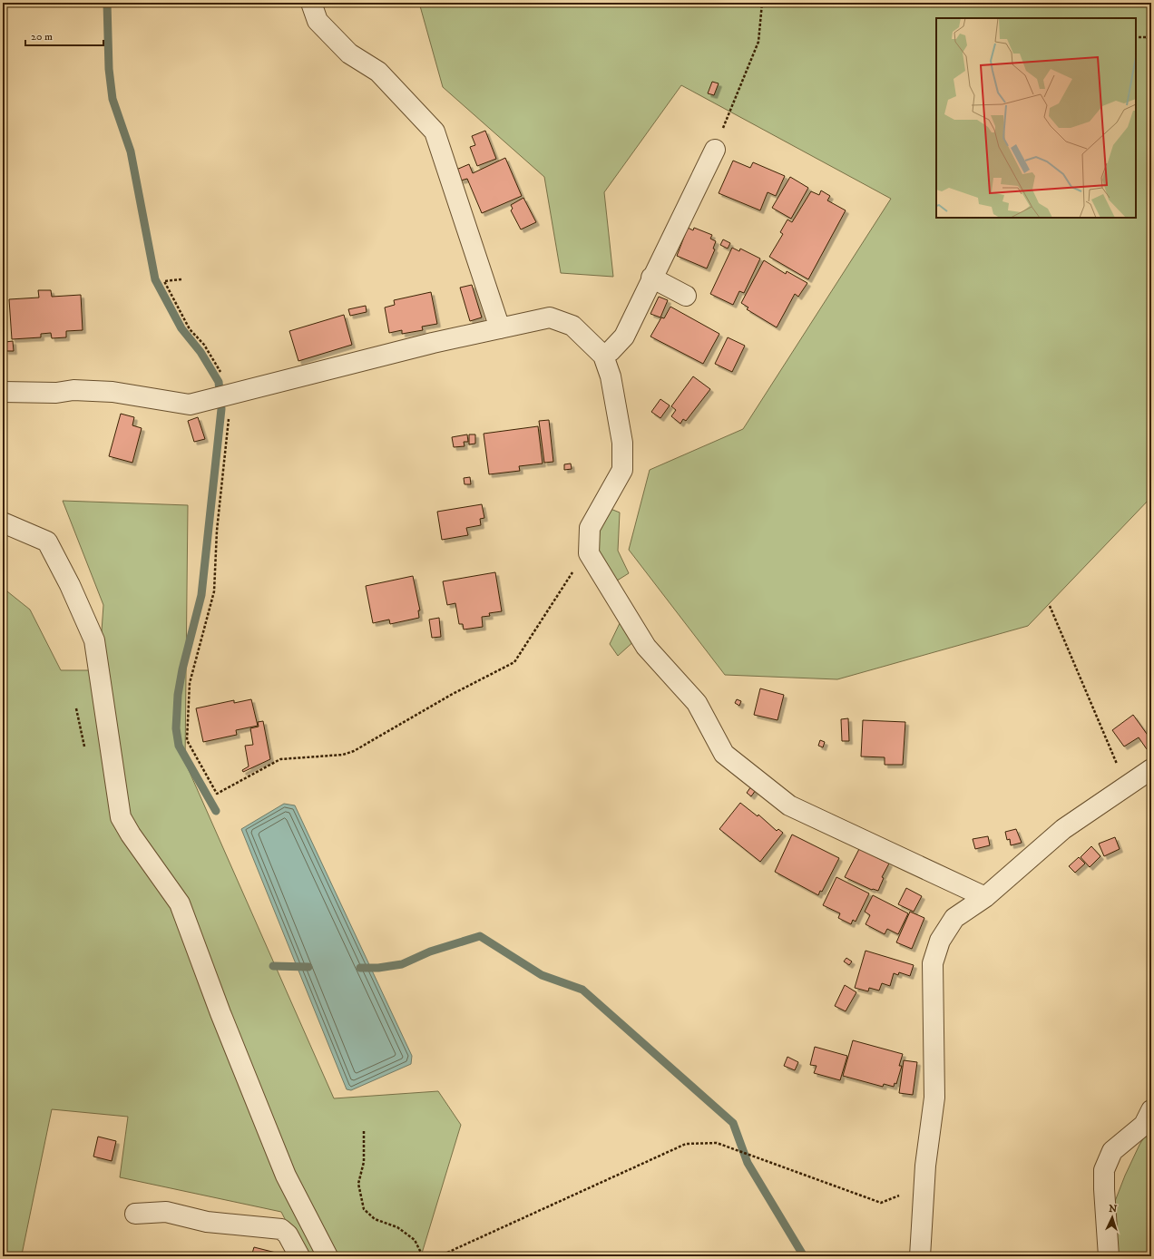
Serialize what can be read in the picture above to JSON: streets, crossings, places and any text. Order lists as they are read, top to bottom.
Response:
{
  "scale_bar": "20 m",
  "north": "top"
}
